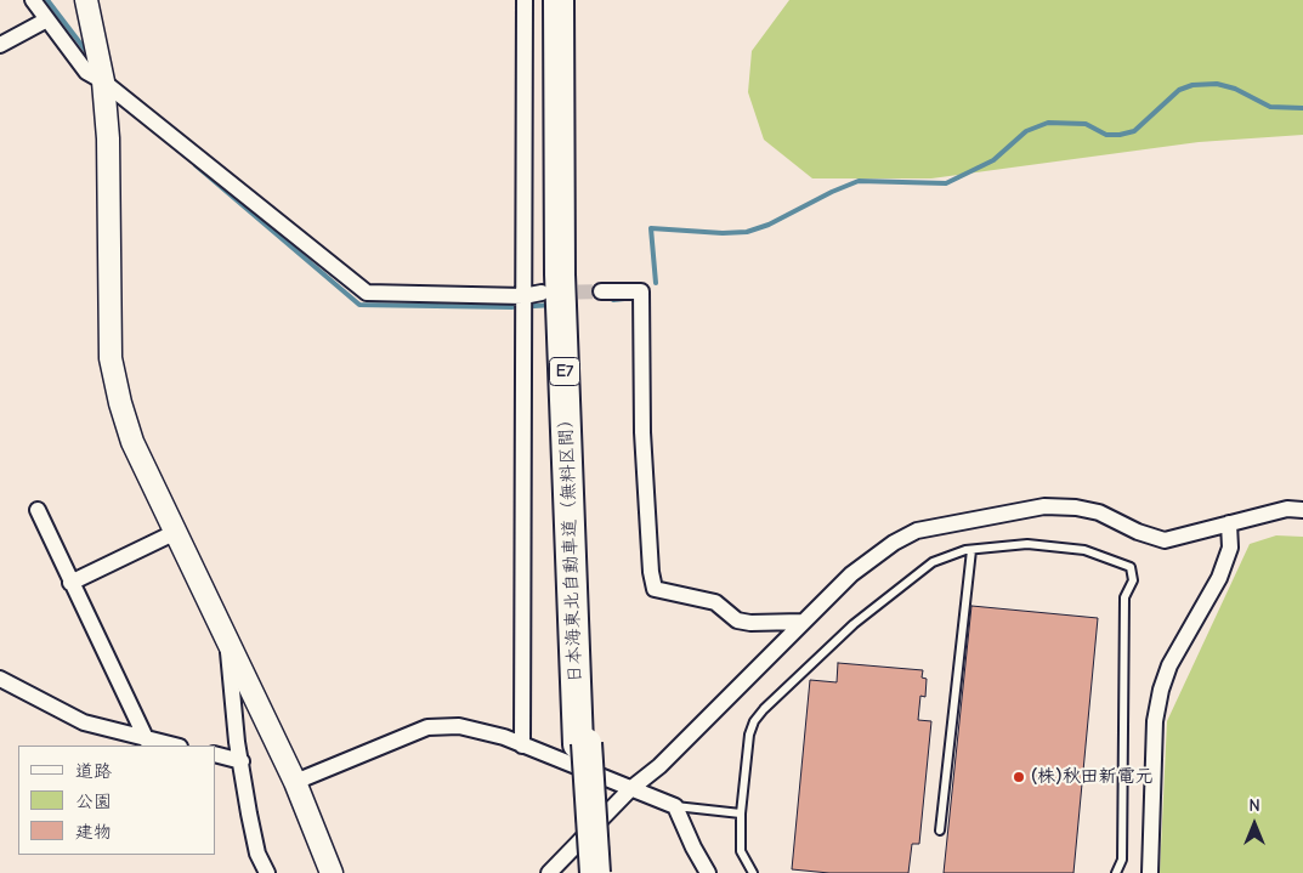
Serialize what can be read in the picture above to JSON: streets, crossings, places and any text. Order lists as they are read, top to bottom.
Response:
{
  "streets": {
    "highway": ["E7", "日本海東北自動車道（無料区間）"]
  },
  "places": ["(株)秋田新電元"],
  "legend": ["道路", "公園", "建物"],
  "north": "top"
}
